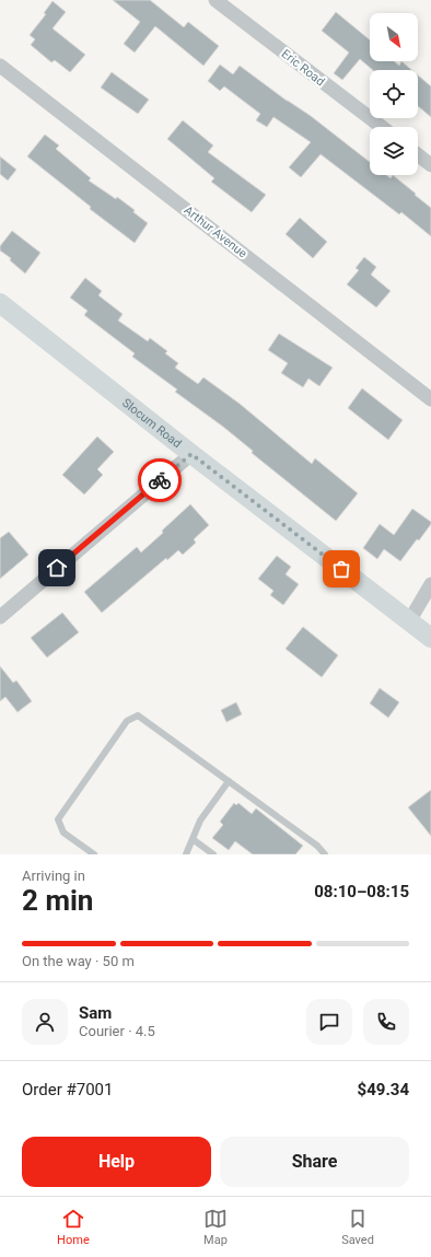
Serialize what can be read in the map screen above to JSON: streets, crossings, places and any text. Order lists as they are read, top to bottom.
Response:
{
  "streets": {
    "main road": ["Slocum Road"],
    "street": ["Eric Road", "Arthur Avenue"]
  },
  "north": "bottom right",
  "page": {
    "heading": ["2 min", "Arriving in", "08:10–08:15"],
    "panel": [
      "Sam",
      "Courier · 4.5",
      "Order #7001",
      "$49.34"
    ],
    "bar": "On the way · 50 m",
    "buttons": ["Help", "Share"],
    "tabs": ["Home", "Map", "Saved"]
  }
}
